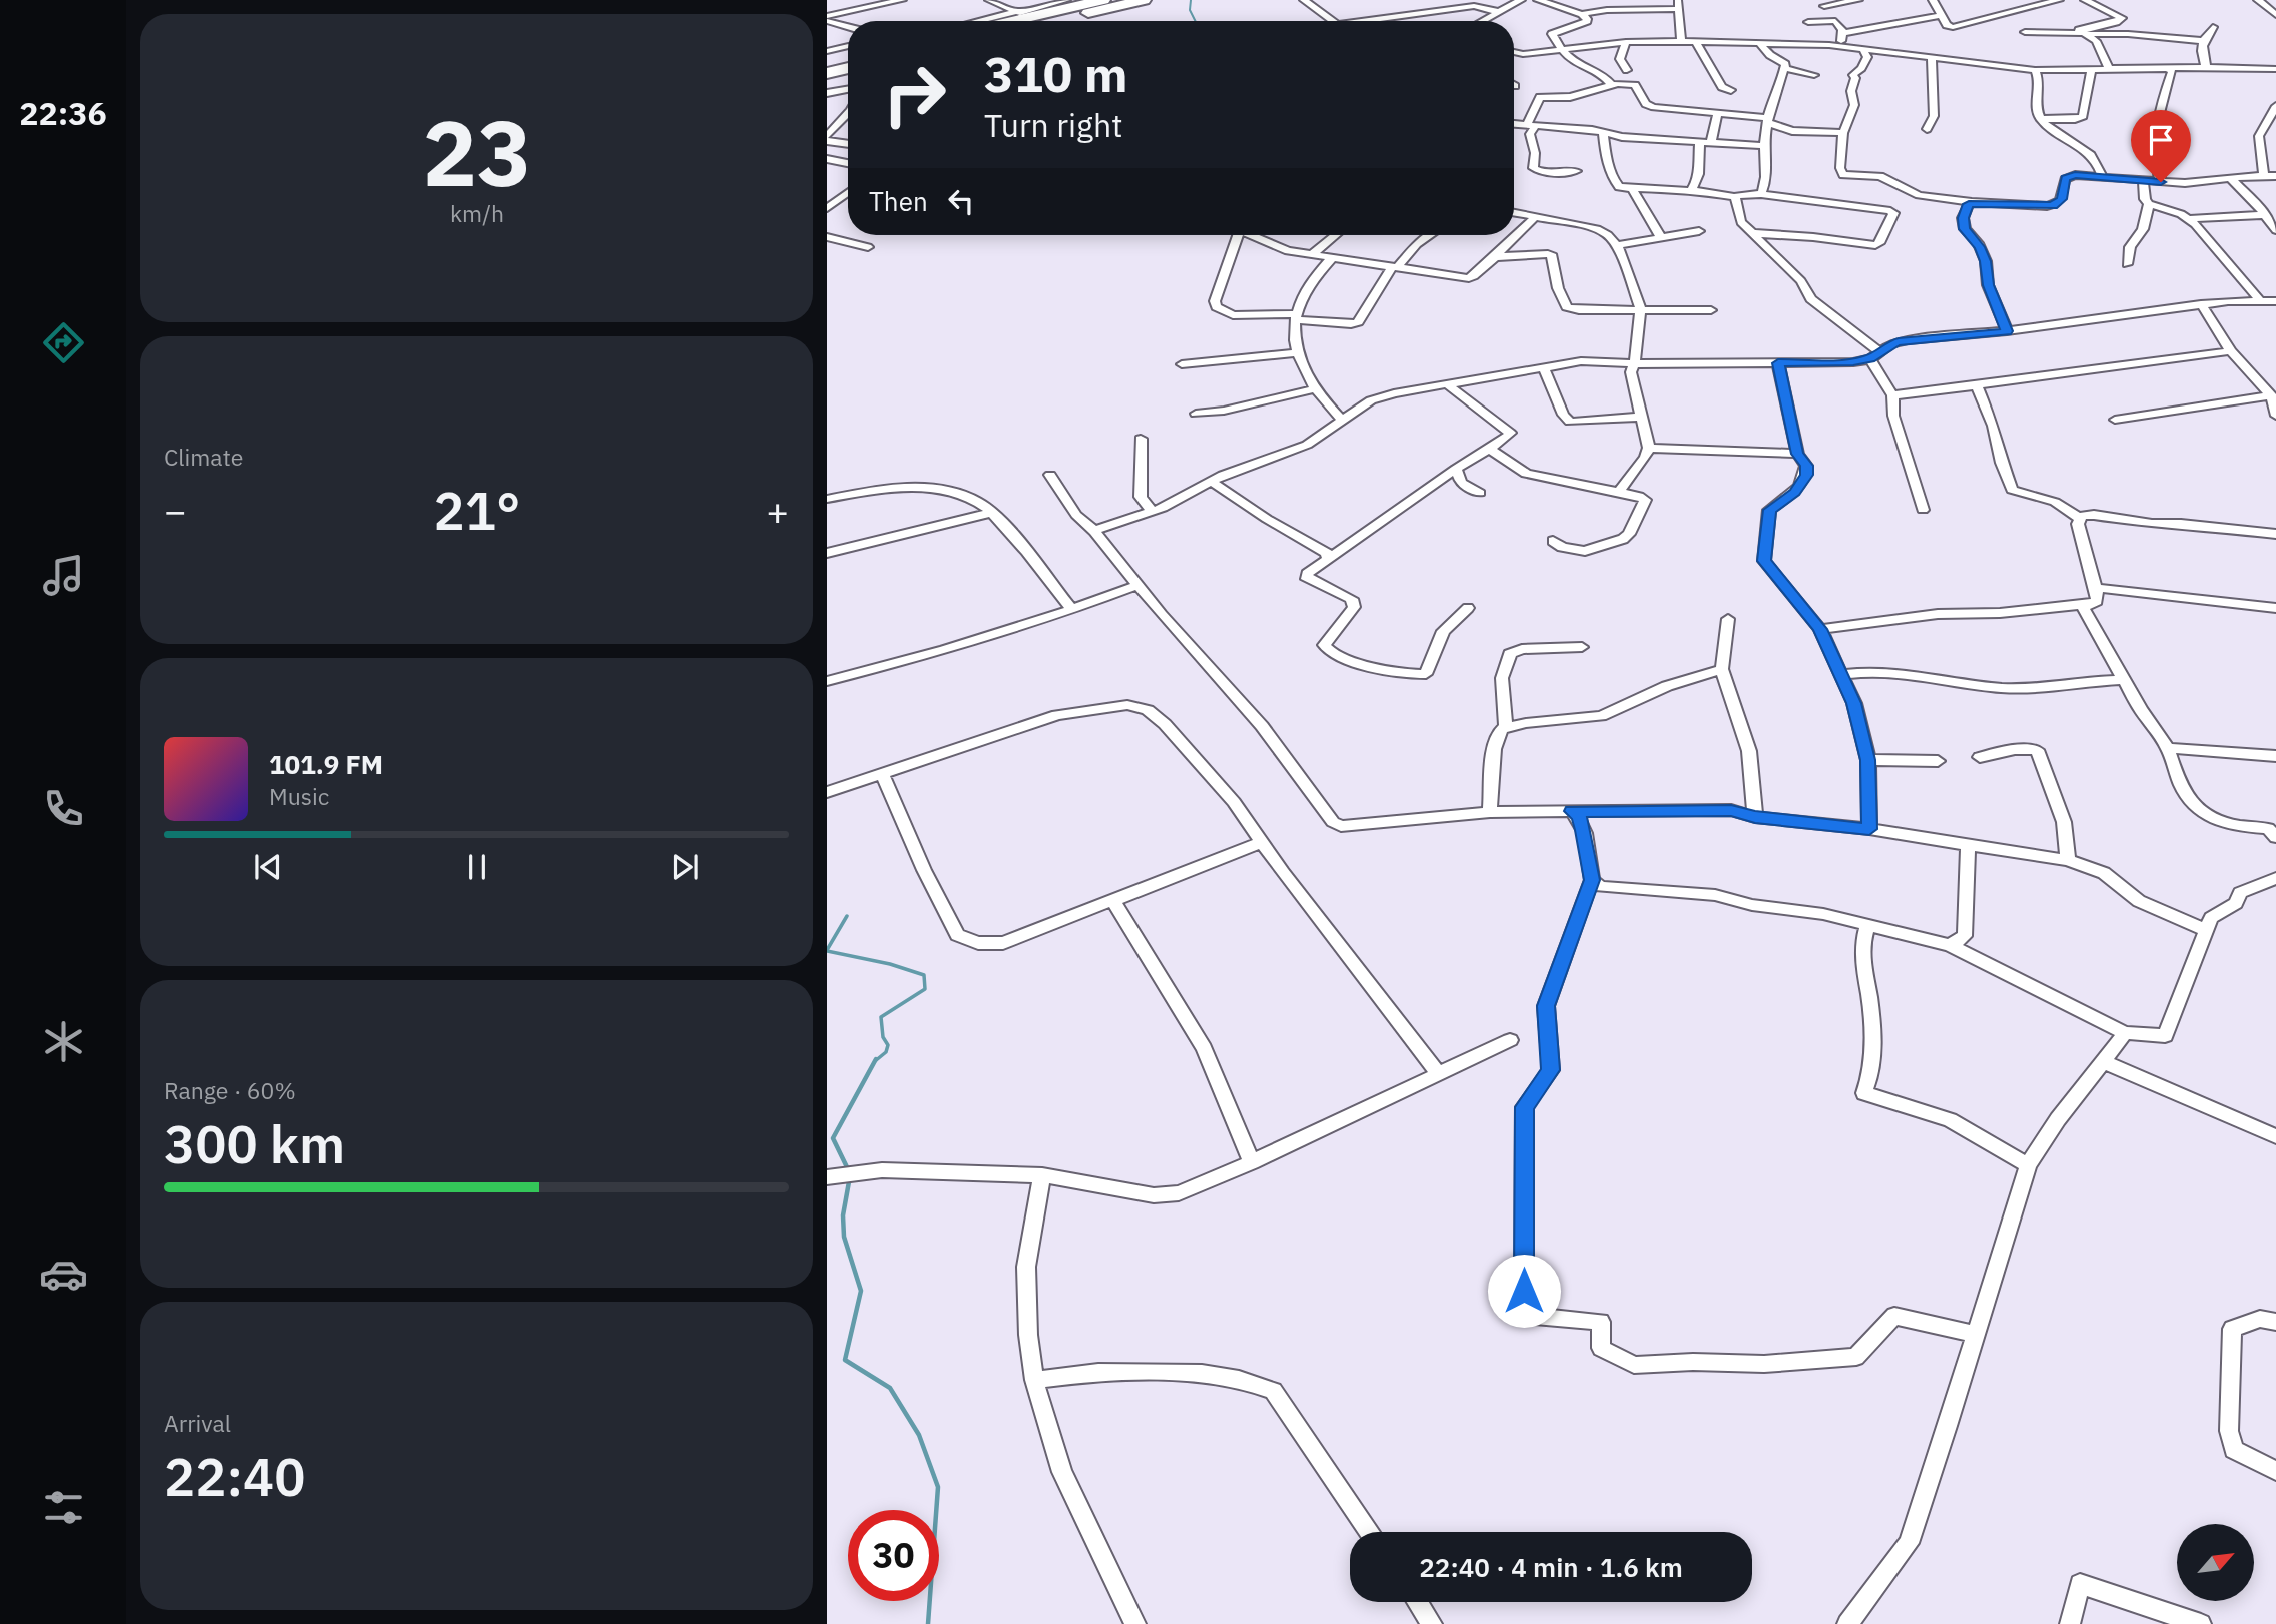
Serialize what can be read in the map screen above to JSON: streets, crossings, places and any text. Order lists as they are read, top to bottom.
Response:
{
  "north": "top right",
  "page": {
    "tabs": "22:36",
    "tile": [
      ["23", "km/h"],
      "Climate",
      ["Range · 60%", "300 km"],
      ["Arrival", "22:40"]
    ],
    "turn": ["310 m", "Turn right"],
    "then": "Then",
    "heat": ["−", "21°", "+"],
    "song": ["101.9 FM", "Music"],
    "limit": "30",
    "trip": "22:40 · 4 min · 1.6 km"
  }
}
